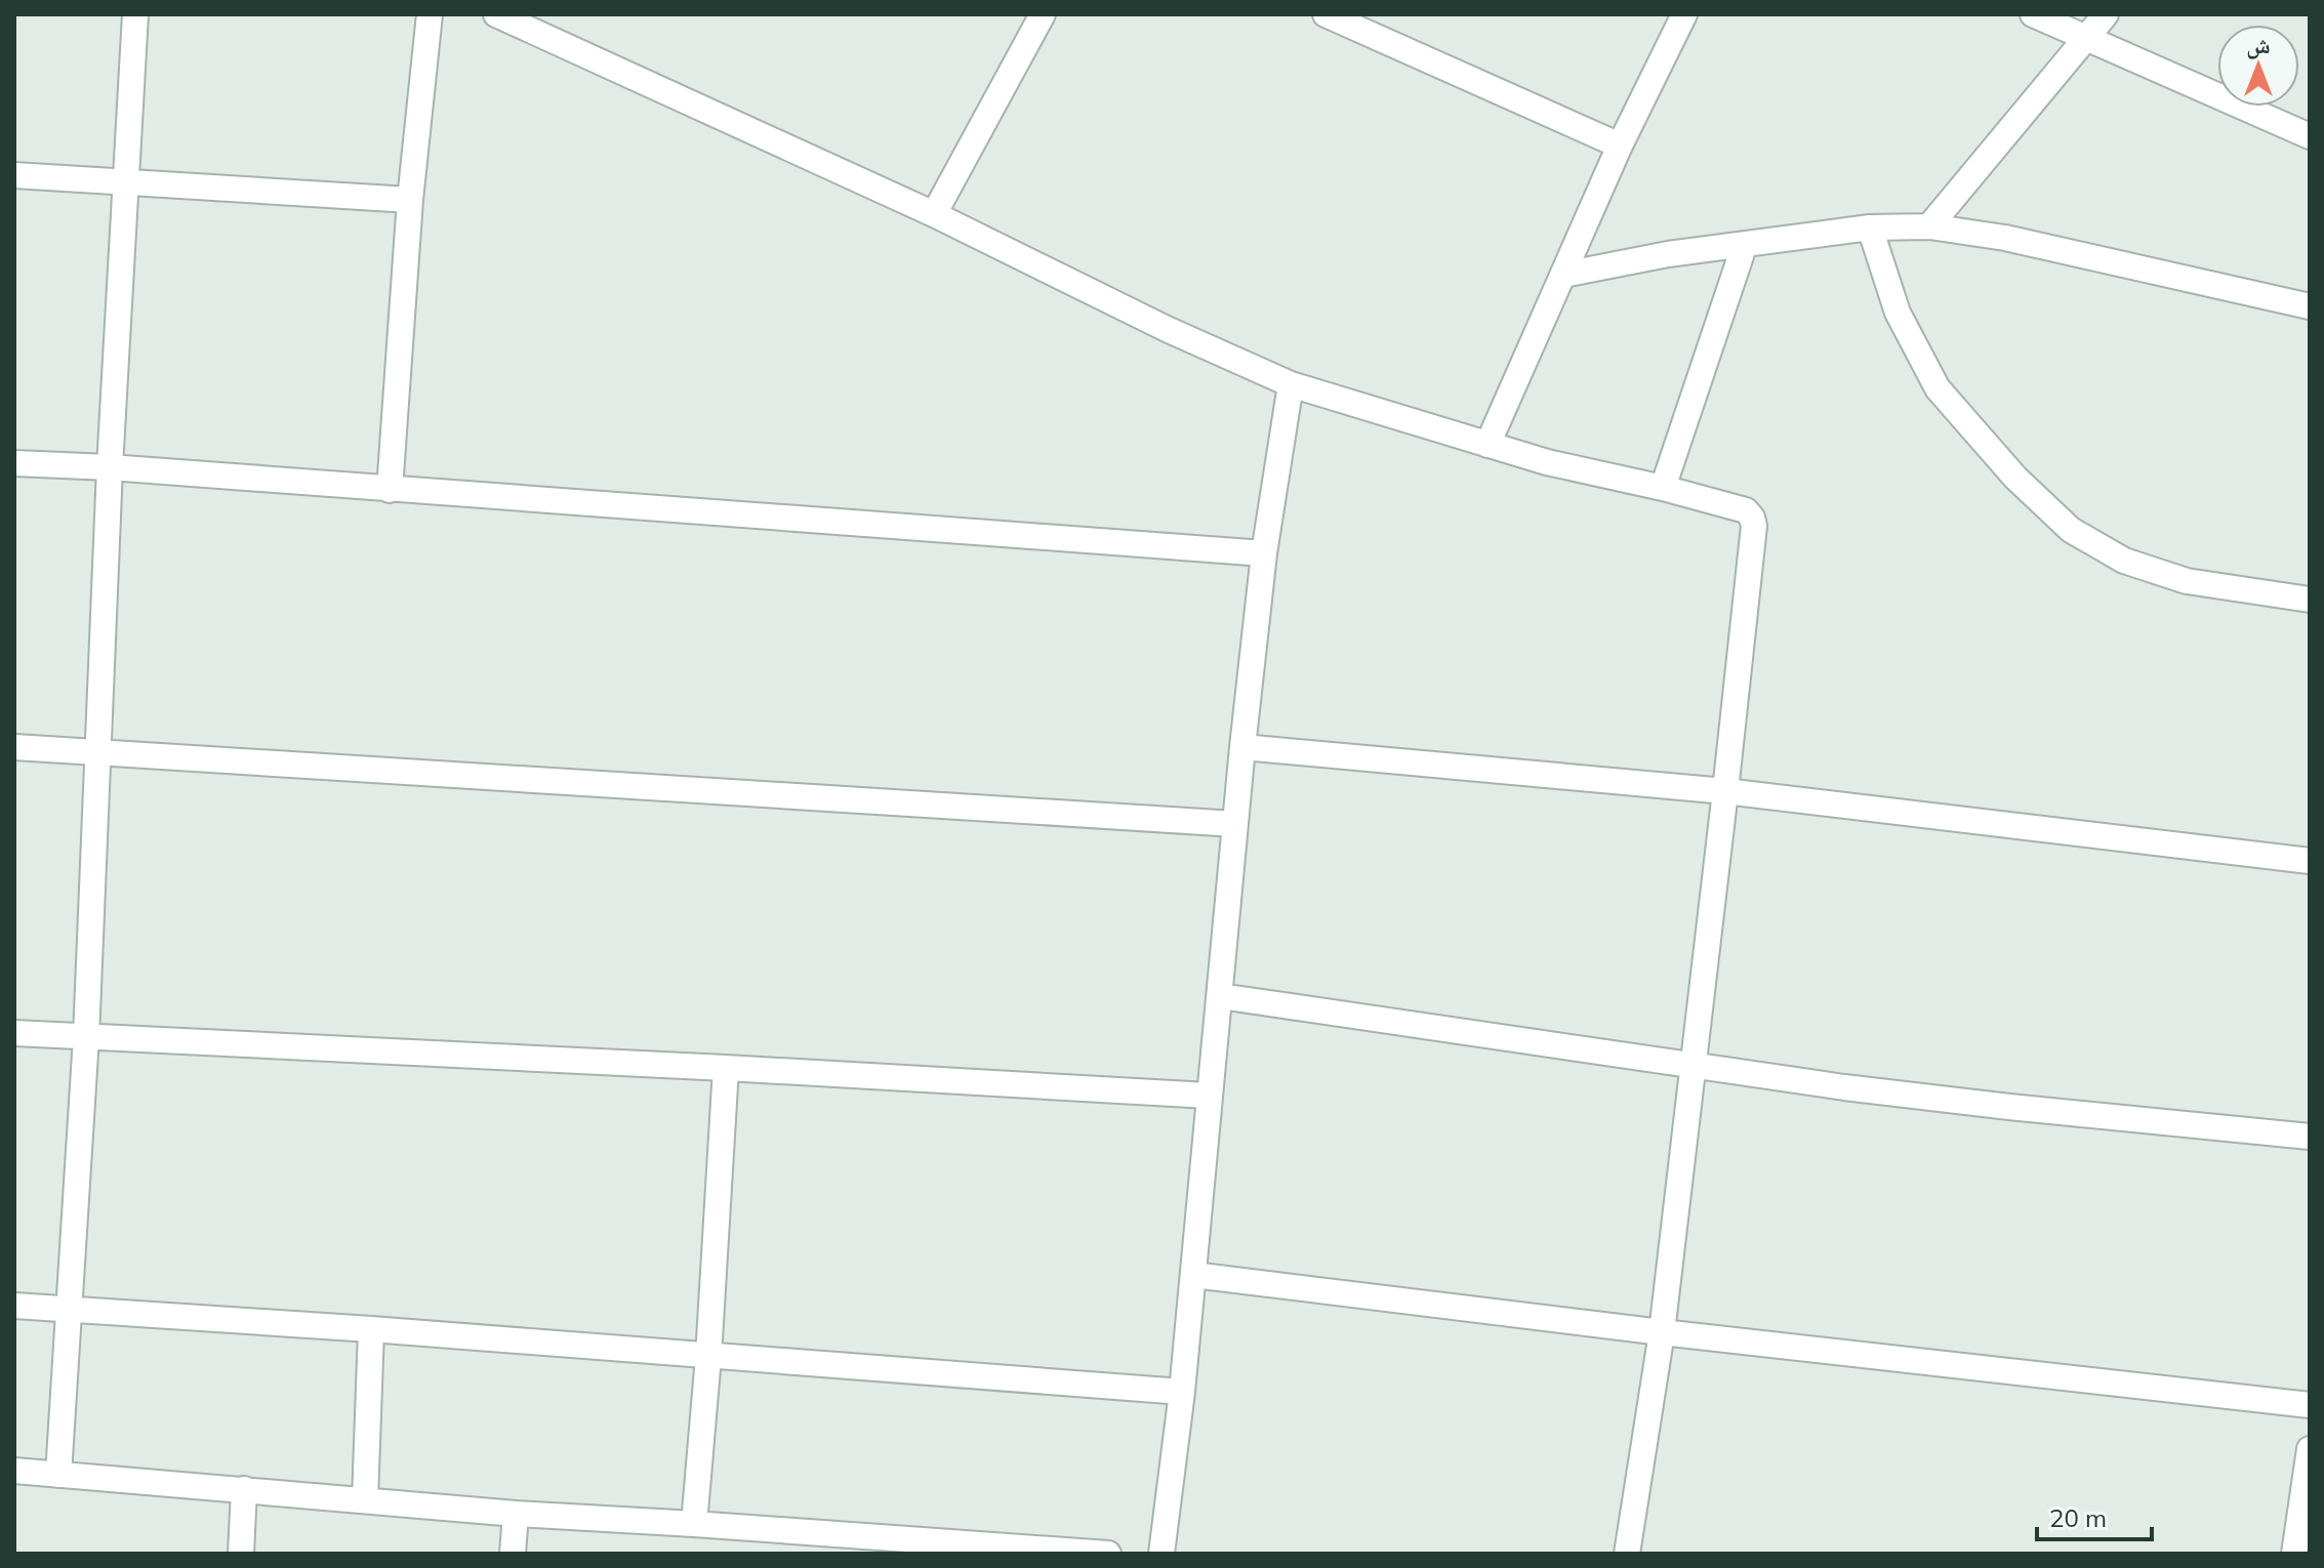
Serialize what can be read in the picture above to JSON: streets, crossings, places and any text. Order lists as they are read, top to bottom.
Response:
{
  "scale_bar": "20 m",
  "north": "top"
}
